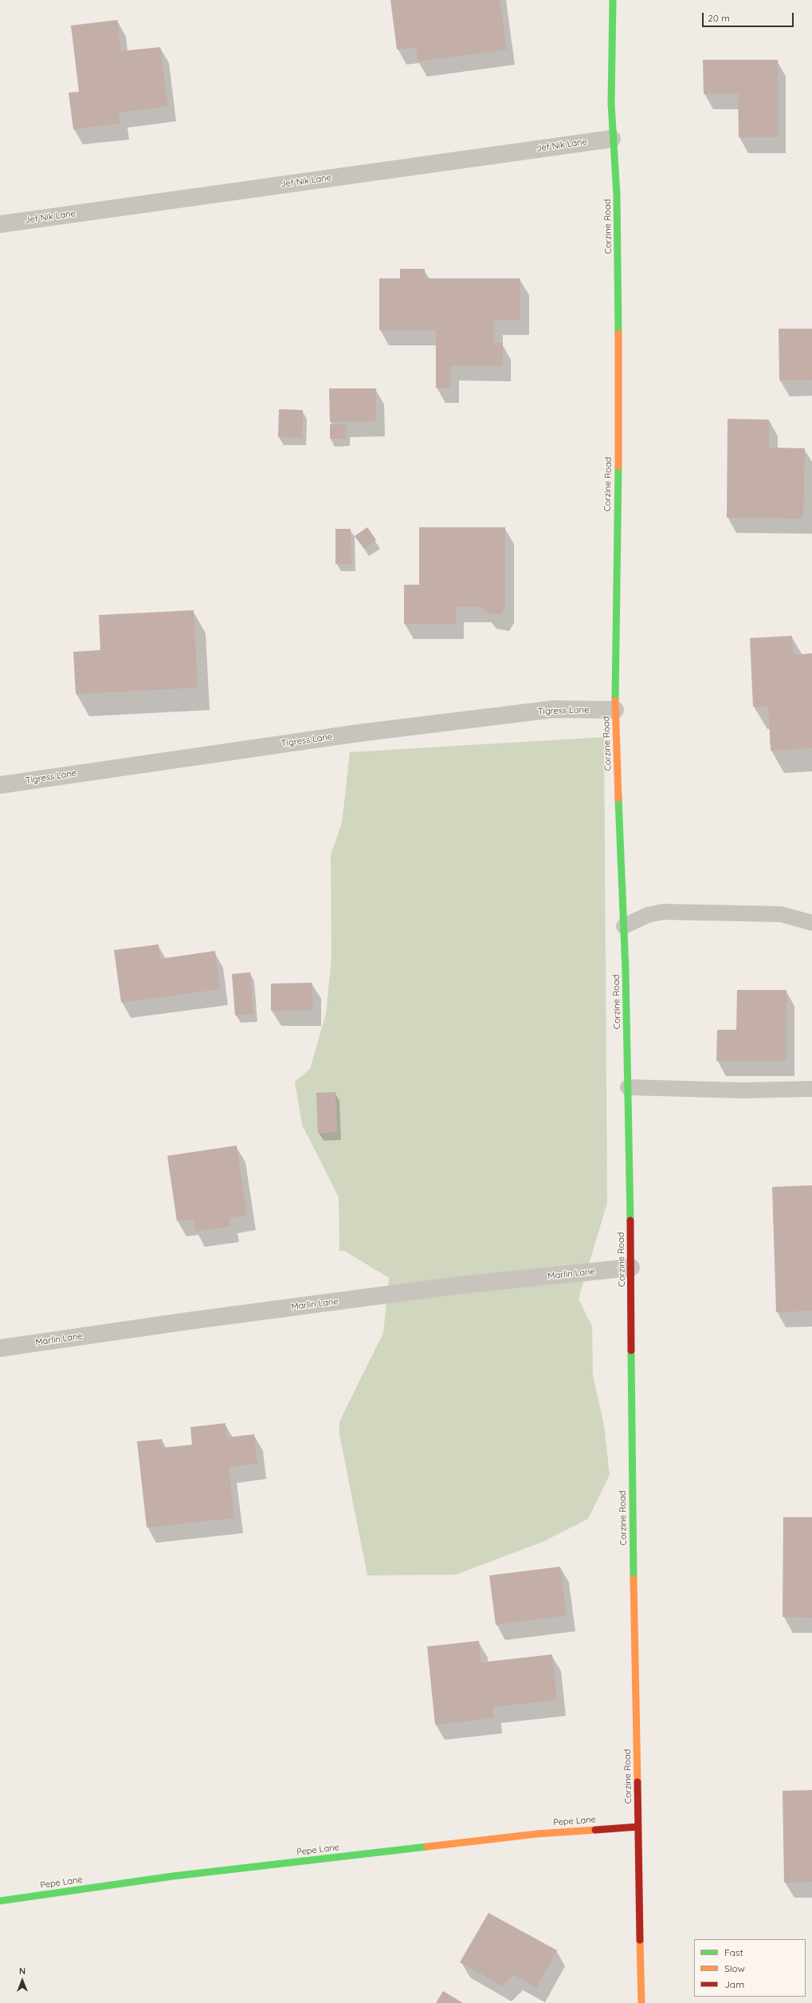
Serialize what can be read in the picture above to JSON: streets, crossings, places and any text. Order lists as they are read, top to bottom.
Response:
{
  "streets": {
    "street": [
      "Jef Nik Lane",
      "Corzine Road",
      "Tigress Lane",
      "Marlin Lane",
      "Pepe Lane"
    ]
  },
  "crossings": [
    ["Jef Nik Lane", "Corzine Road"],
    ["Corzine Road", "Tigress Lane"],
    ["Corzine Road", "Marlin Lane"],
    ["Corzine Road", "Pepe Lane"]
  ],
  "legend": ["Fast", "Slow", "Jam"],
  "scale_bar": "20 m",
  "north": "top"
}
